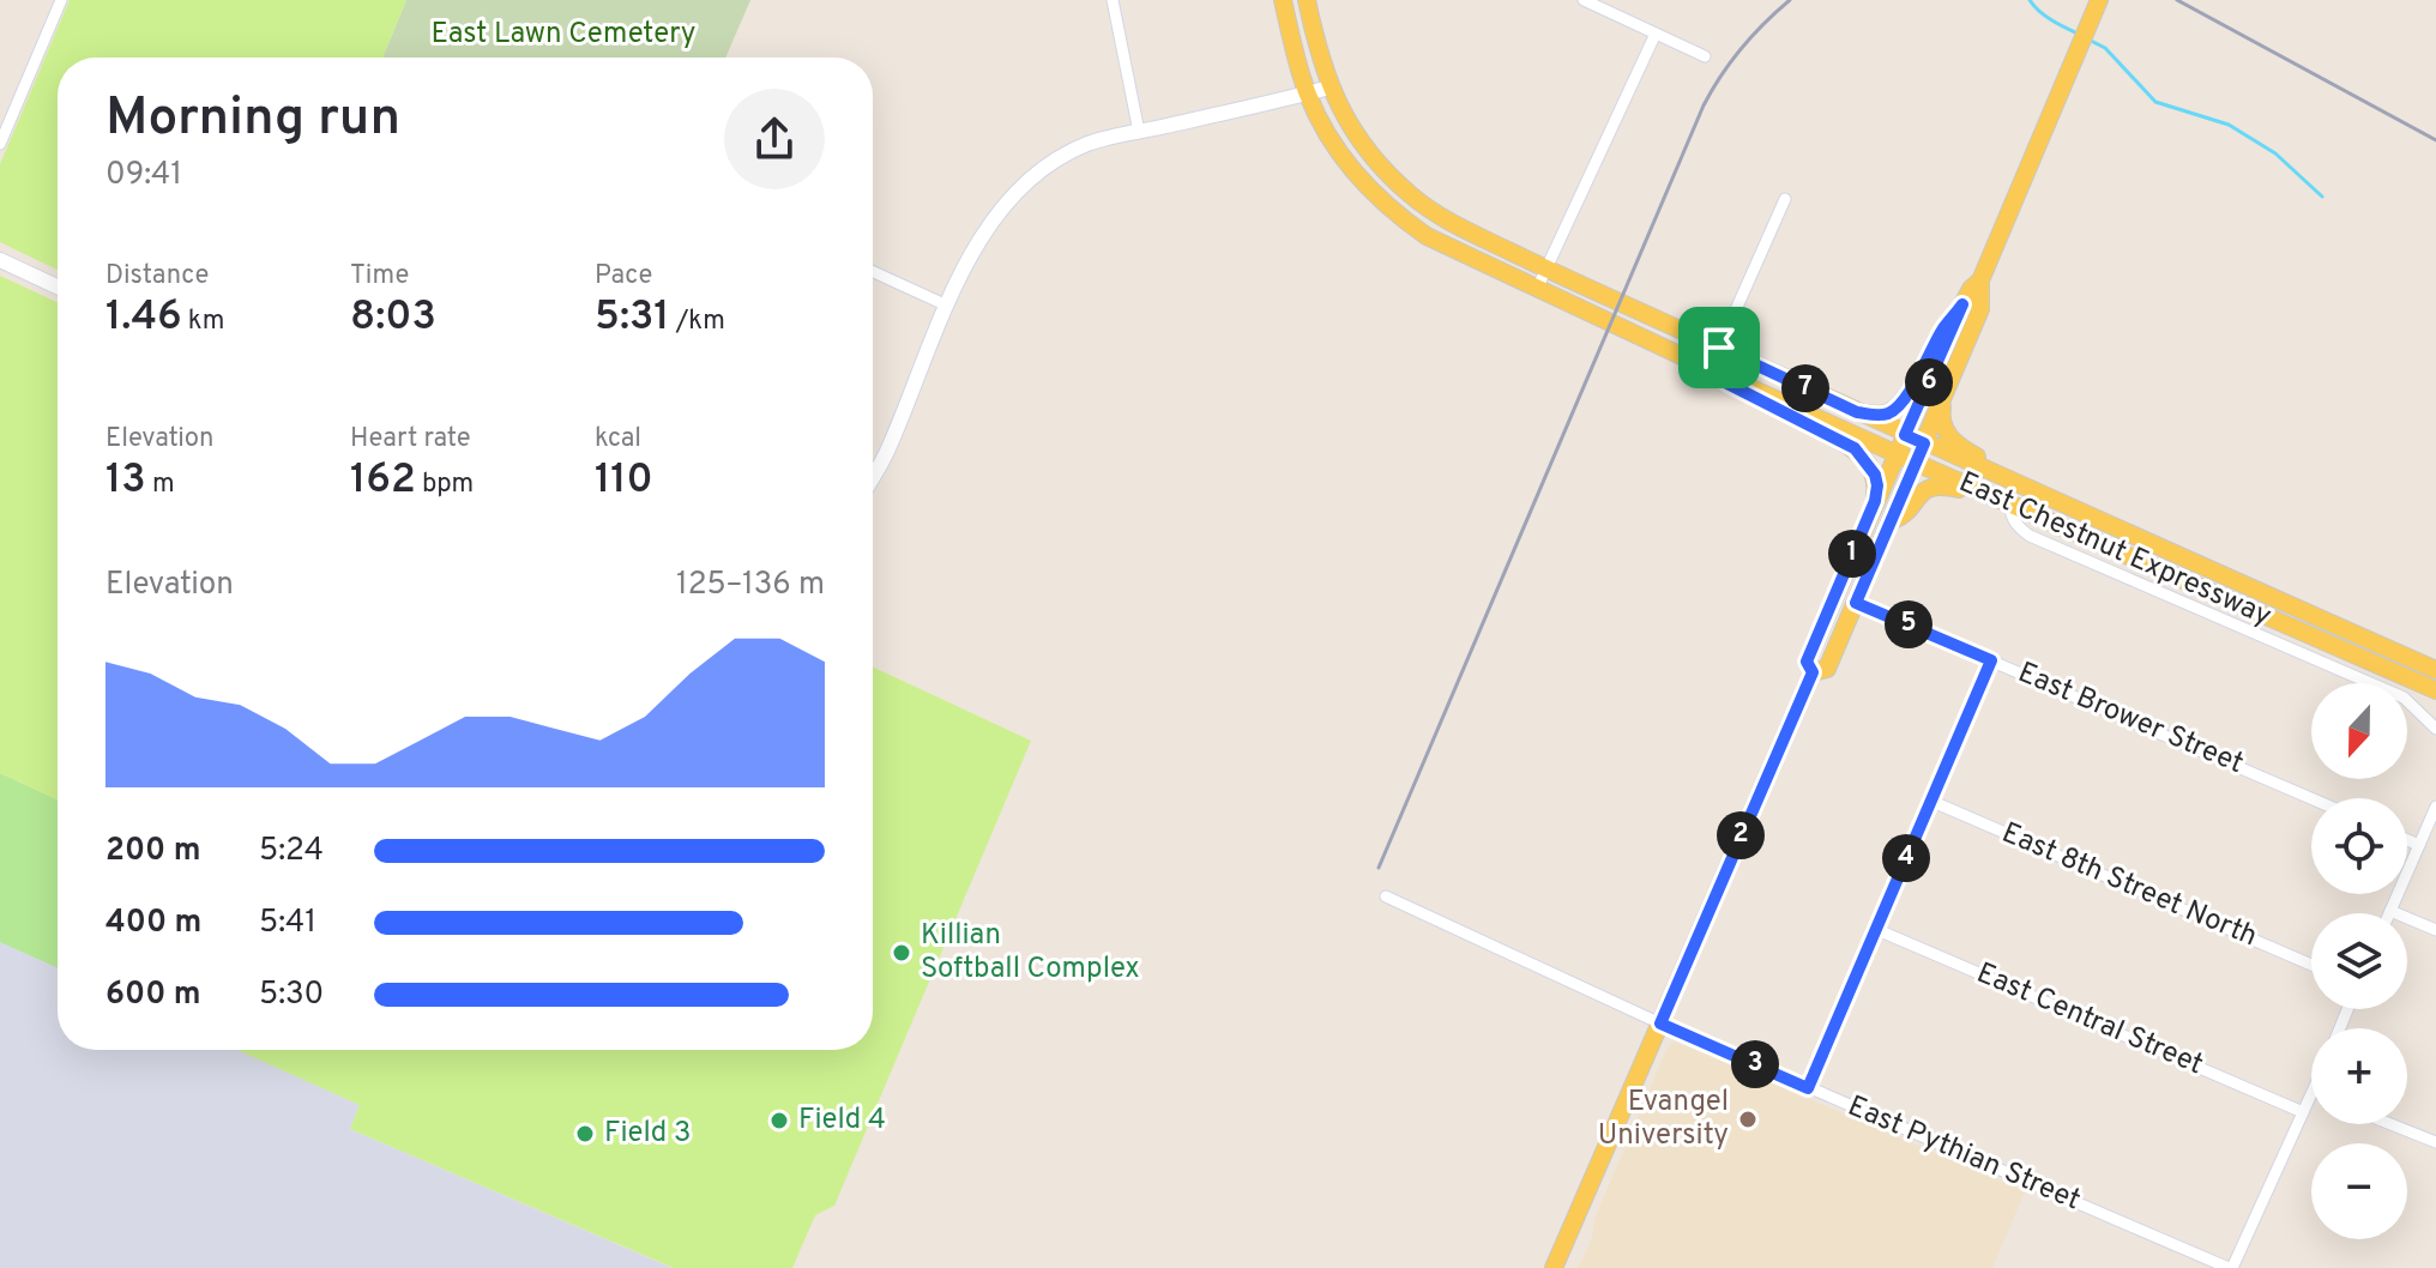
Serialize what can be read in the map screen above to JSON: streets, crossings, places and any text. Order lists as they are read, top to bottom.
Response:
{
  "streets": {
    "main road": ["East Chestnut Expressway"],
    "street": [
      "East Brower Street",
      "East 8th Street North",
      "East Central Street",
      "East Pythian Street"
    ]
  },
  "parks": ["East Lawn Cemetery"],
  "places": [
    "Killian Softball Complex",
    "Evangel University",
    "Field 4",
    "Field 3"
  ],
  "north": "bottom",
  "page": {
    "heading": ["Morning run", "09:41"],
    "stats": [
      ["Distance", "1.46 km"],
      ["Time", "8:03"],
      ["Pace", "5:31 /km"],
      ["Elevation", "13 m"],
      ["Heart rate", "162 bpm"],
      ["kcal", "110"]
    ],
    "pins": [
      "6",
      "7",
      "1",
      "5",
      "2",
      "4",
      "3"
    ],
    "chart": ["Elevation", "125–136 m"],
    "map_buttons": ["+", "−"],
    "list": [
      {
        "name": "200 m",
        "note": "5:24"
      },
      {
        "name": "400 m",
        "note": "5:41"
      },
      {
        "name": "600 m",
        "note": "5:30"
      }
    ]
  }
}
